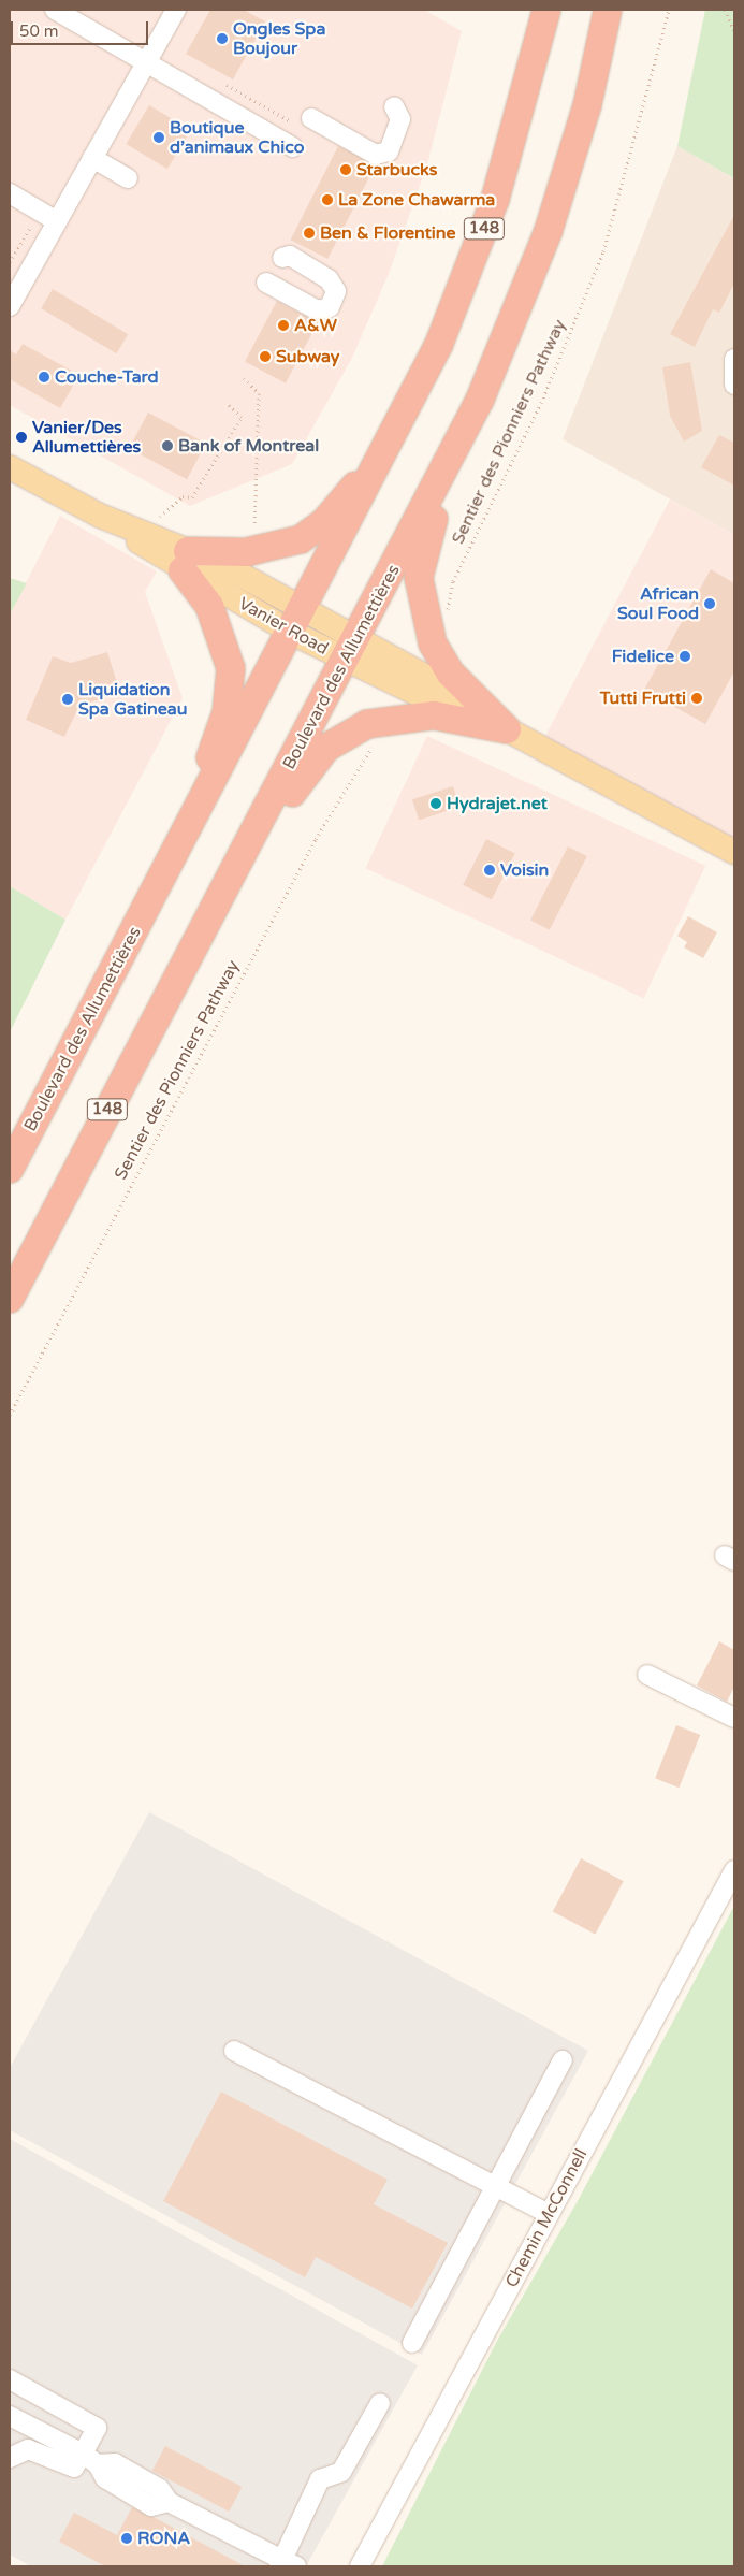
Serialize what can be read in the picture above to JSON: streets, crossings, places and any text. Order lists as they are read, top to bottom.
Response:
{
  "streets": {
    "highway": ["148", "Boulevard des Allumettières"],
    "main road": ["Vanier Road"],
    "street": ["Chemin McConnell"],
    "path": ["Sentier des Pionniers Pathway"]
  },
  "crossings": [
    ["Vanier Road", "Boulevard des Allumettières"]
  ],
  "places": [
    "Ongles Spa Boujour",
    "Boutique d’animaux Chico",
    "Starbucks",
    "La Zone Chawarma",
    "Ben & Florentine",
    "A&W",
    "Subway",
    "Couche-Tard",
    "Vanier/Des Allumettières",
    "Bank of Montreal",
    "African Soul Food",
    "Fidelice",
    "Tutti Frutti",
    "Liquidation Spa Gatineau",
    "Hydrajet.net",
    "Voisin",
    "RONA"
  ],
  "scale_bar": "50 m"
}
